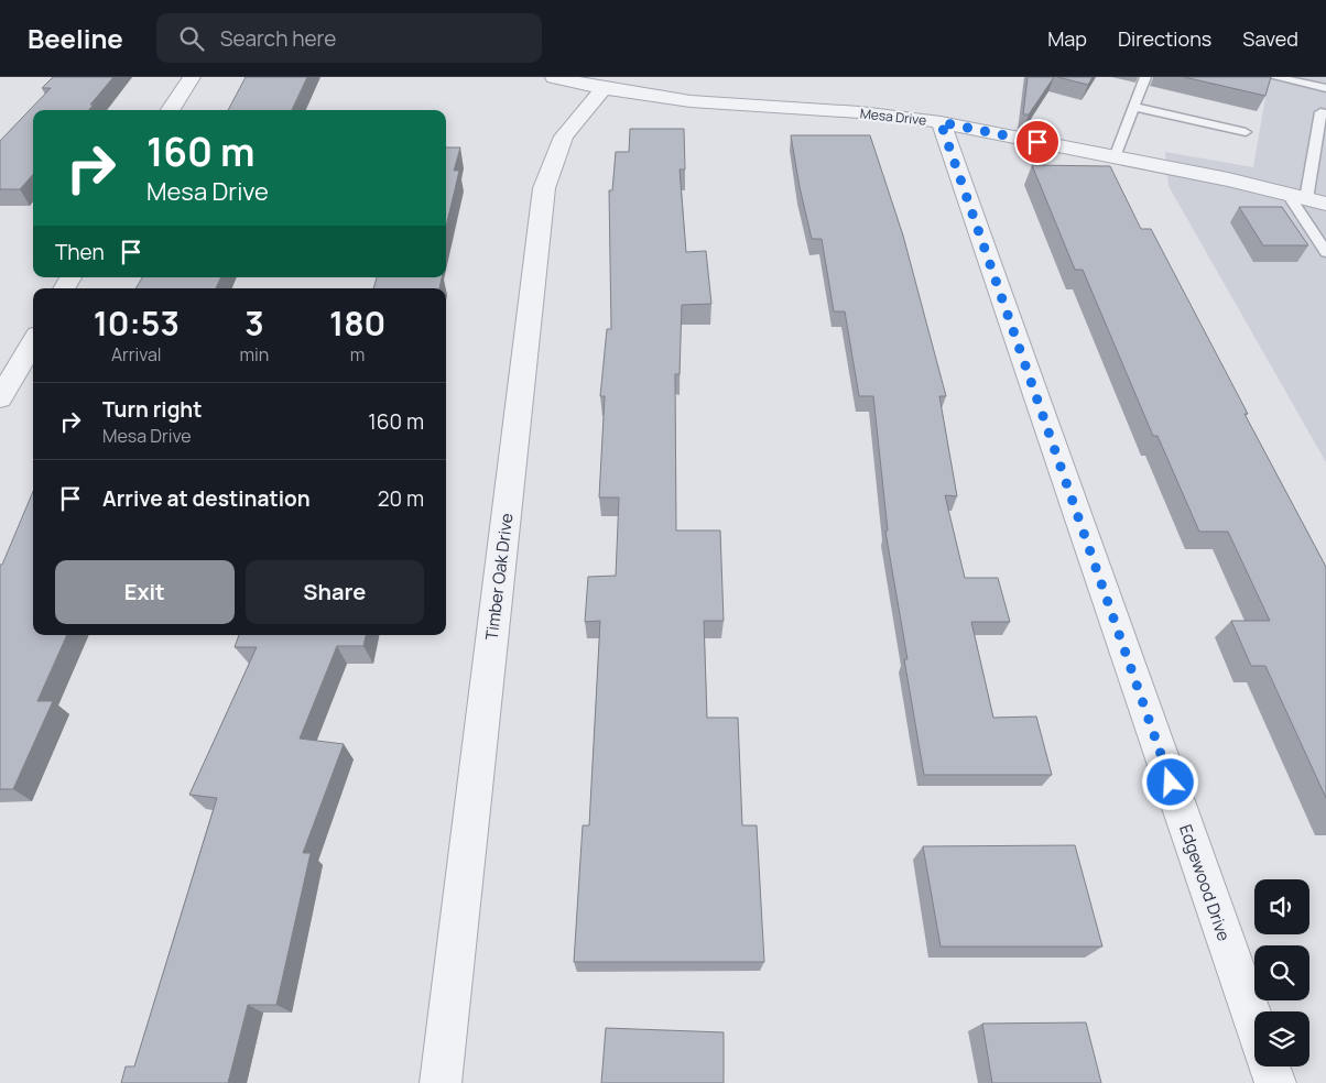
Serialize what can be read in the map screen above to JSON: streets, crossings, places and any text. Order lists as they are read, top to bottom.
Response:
{
  "streets": {
    "street": ["Mesa Drive", "Timber Oak Drive", "Edgewood Drive"]
  },
  "crossings": [
    ["Mesa Drive", "Timber Oak Drive"],
    ["Mesa Drive", "Edgewood Drive"]
  ],
  "page": {
    "header": "Beeline",
    "search": "Search here",
    "nav": ["Map", "Directions", "Saved"],
    "turn": ["160 m", "Mesa Drive"],
    "then": "Then",
    "eta": [
      "10:53",
      "Arrival",
      "3",
      "min",
      "180",
      "m"
    ],
    "list": [
      {
        "name": "Turn right",
        "note": "Mesa Drive",
        "value": "160 m"
      },
      {
        "name": "Arrive at destination",
        "value": "20 m"
      }
    ],
    "buttons": ["Exit", "Share"]
  }
}
